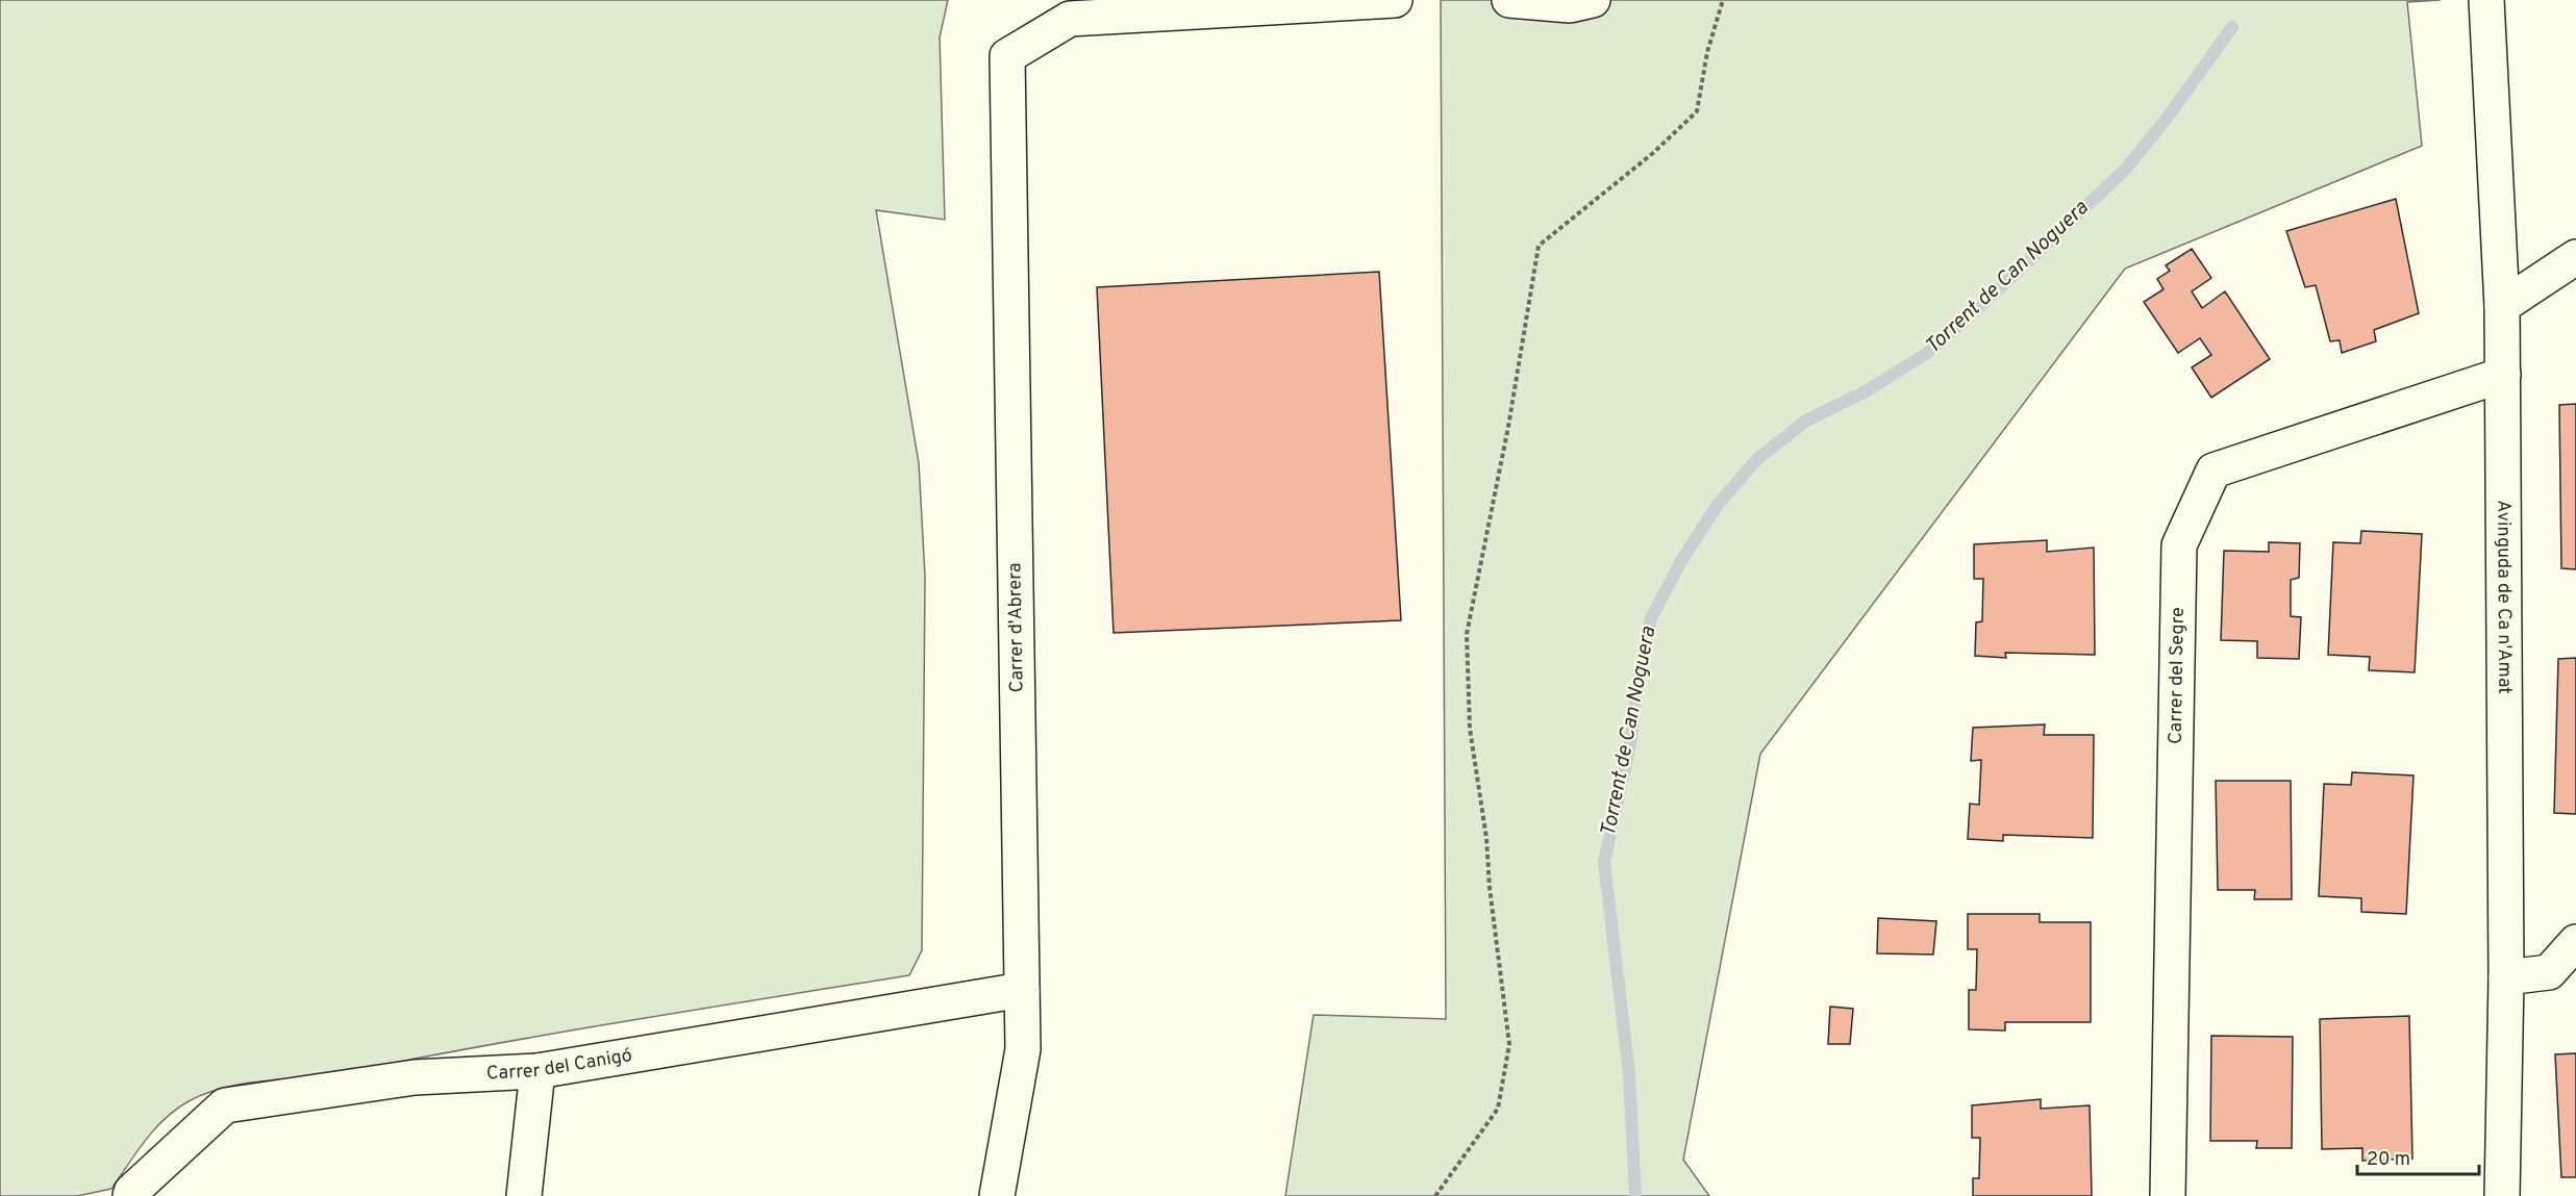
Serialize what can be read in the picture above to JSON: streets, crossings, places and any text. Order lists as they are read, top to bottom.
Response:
{
  "streets": {
    "street": [
      "Avinguda de Ca n'Amat",
      "Carrer d'Abrera",
      "Carrer del Segre",
      "Carrer del Canigó"
    ]
  },
  "crossings": [
    ["Avinguda de Ca n'Amat", "Carrer del Segre"],
    ["Carrer d'Abrera", "Carrer del Canigó"]
  ],
  "water": ["Torrent de Can Noguera"],
  "scale_bar": "20 m"
}
